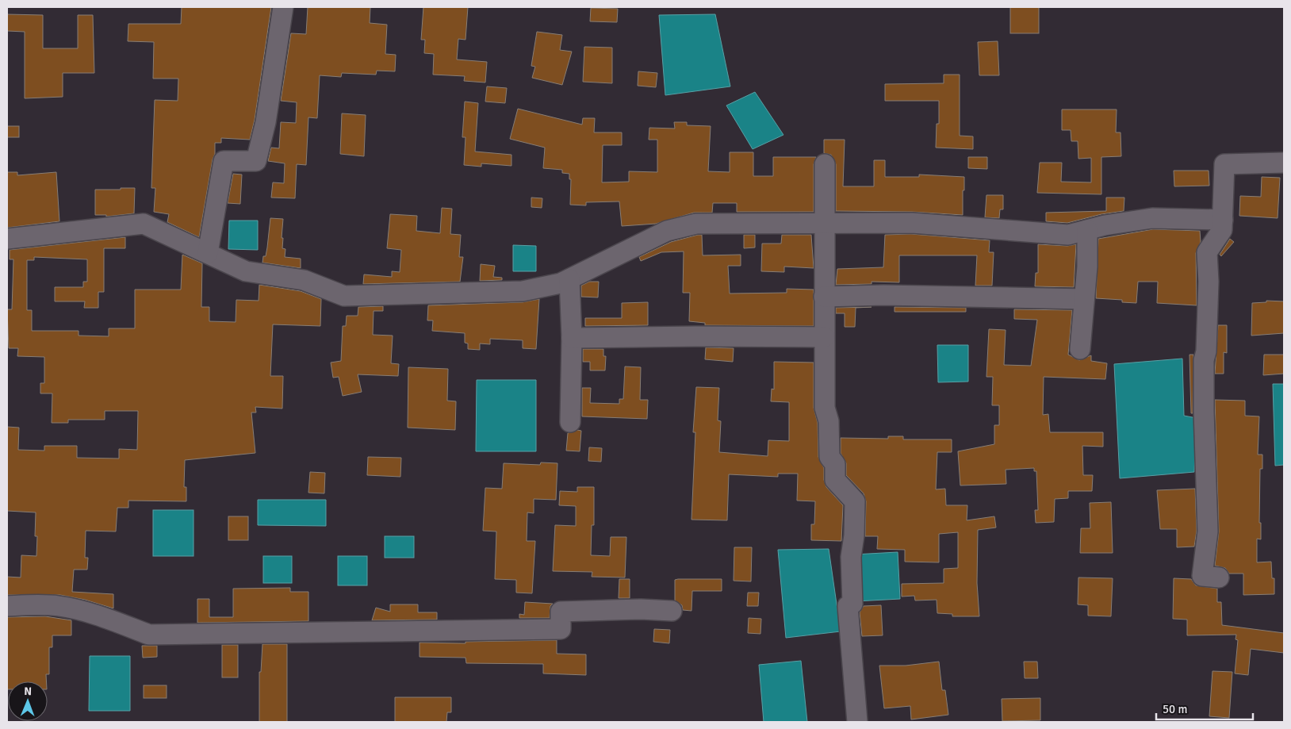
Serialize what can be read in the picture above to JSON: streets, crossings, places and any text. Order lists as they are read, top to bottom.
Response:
{
  "scale_bar": "50 m",
  "north": "top"
}
